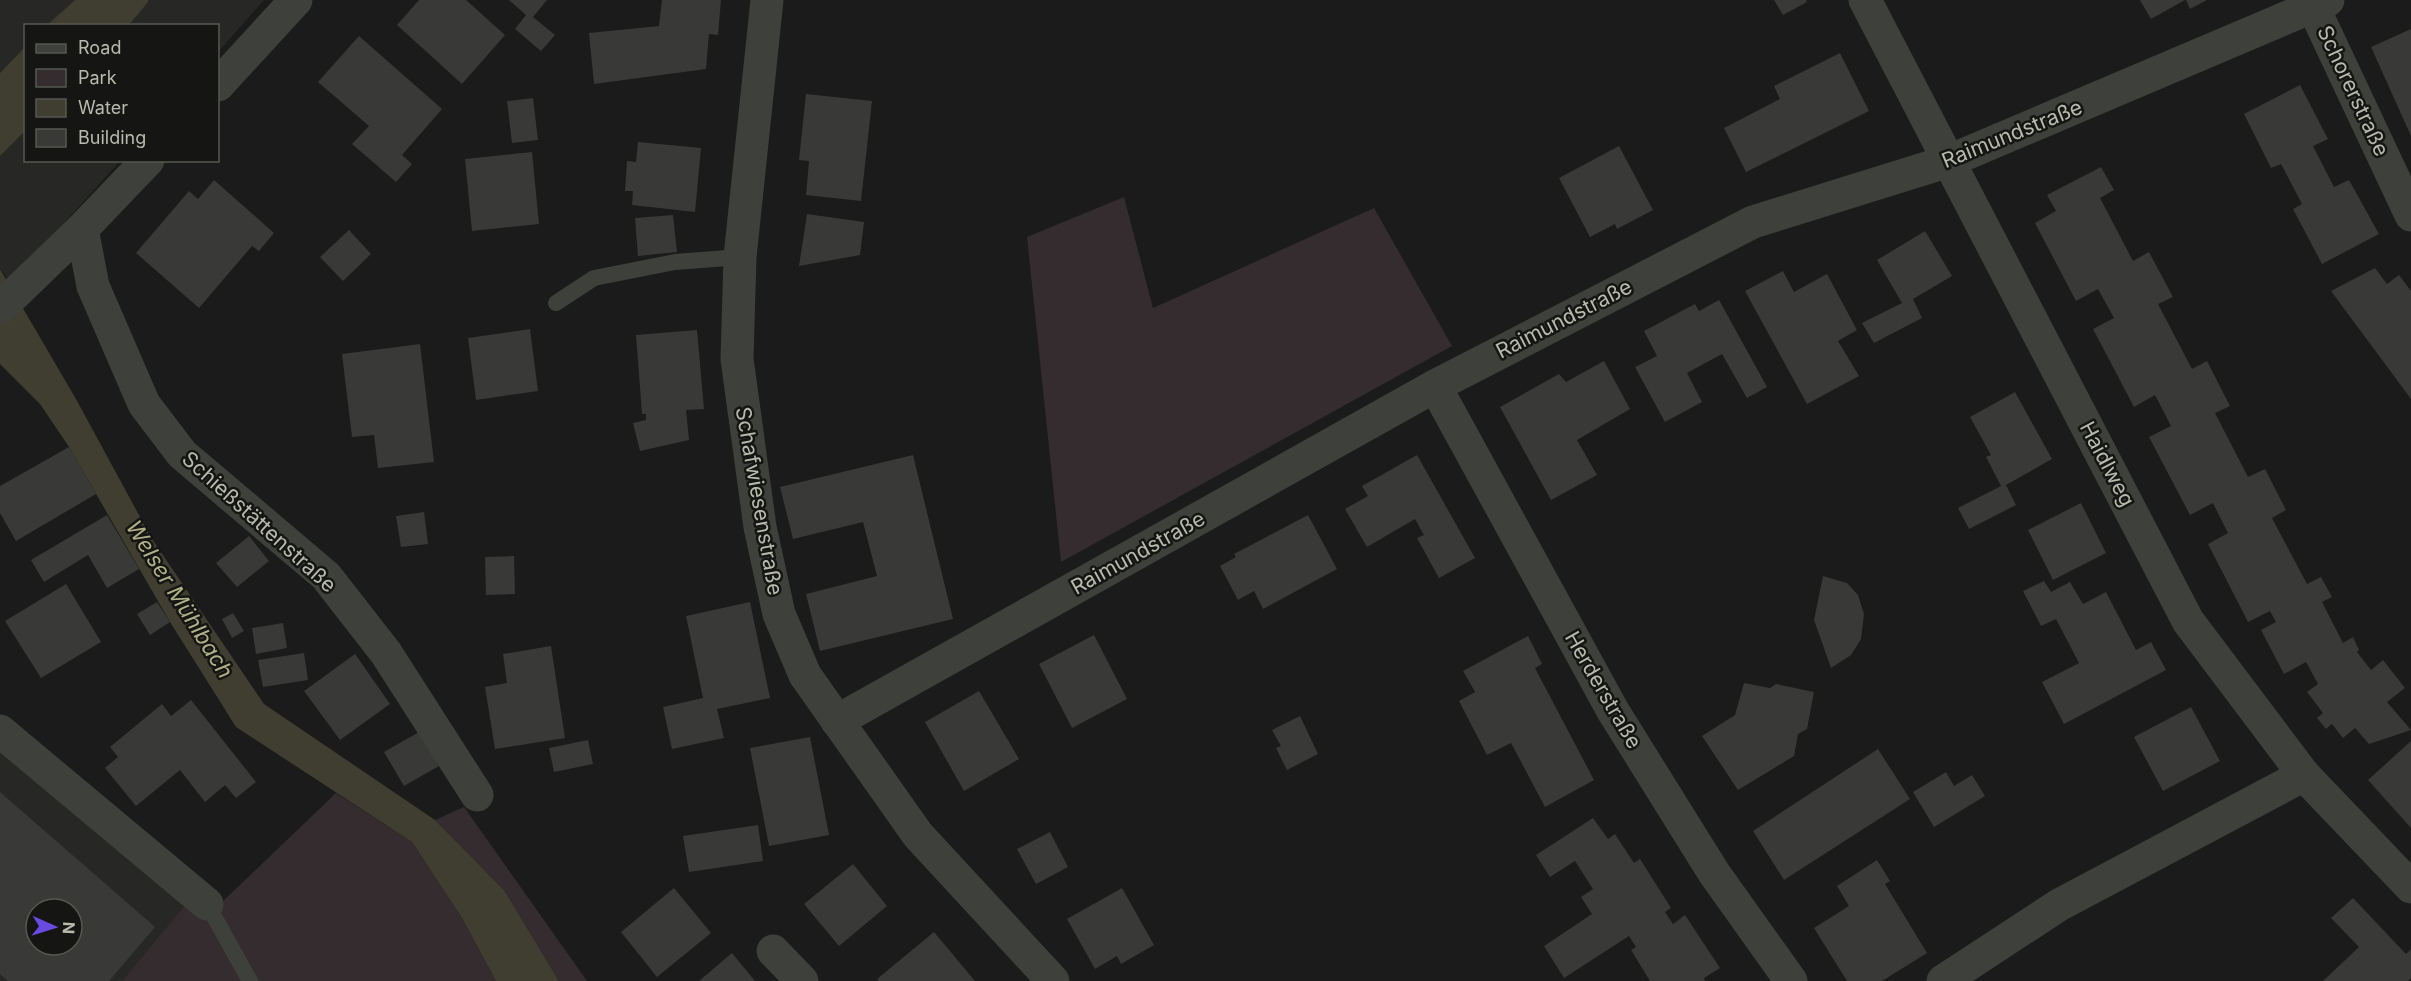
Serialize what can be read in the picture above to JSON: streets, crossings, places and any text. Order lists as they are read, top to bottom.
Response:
{
  "streets": {
    "street": [
      "Schorerstraße",
      "Raimundstraße",
      "Haidlweg",
      "Schafwiesenstraße",
      "Schießstättenstraße",
      "Herderstraße"
    ]
  },
  "crossings": [
    ["Schorerstraße", "Raimundstraße"],
    ["Raimundstraße", "Haidlweg"],
    ["Raimundstraße", "Schafwiesenstraße"],
    ["Raimundstraße", "Herderstraße"]
  ],
  "water": ["Welser Mühlbach"],
  "legend": [
    "Road",
    "Park",
    "Water",
    "Building"
  ],
  "north": "right"
}
